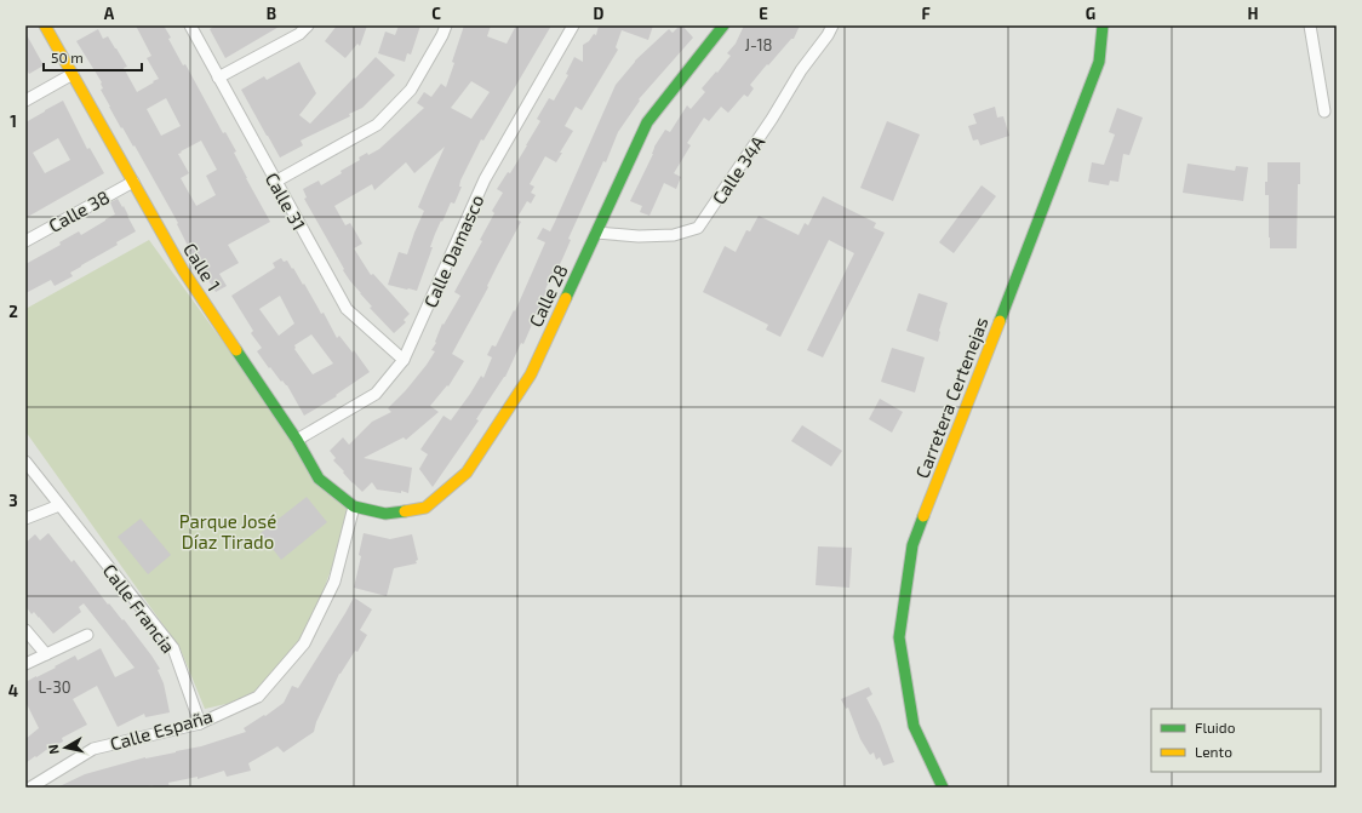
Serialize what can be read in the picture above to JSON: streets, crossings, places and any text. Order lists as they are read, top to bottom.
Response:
{
  "streets": {
    "street": [
      "Calle 34A",
      "Calle 31",
      "Calle 38",
      "Calle Damasco",
      "Calle 1",
      "Calle 28",
      "Carretera Certenejas",
      "Calle Francia",
      "Calle España"
    ]
  },
  "crossings": [
    ["Calle 34A", "Calle 28"],
    ["Calle 31", "Calle Damasco"],
    ["Calle 38", "Calle 1"],
    ["Calle Damasco", "Calle 1"],
    ["Calle 1", "Calle 28"],
    ["Calle 1", "Calle España"],
    ["Calle 28", "Calle España"],
    ["Calle Francia", "Calle España"]
  ],
  "parks": ["Parque José Díaz Tirado"],
  "house_numbers": ["J-18", "L-30"],
  "legend": ["Fluido", "Lento"],
  "scale_bar": "50 m",
  "north": "left",
  "grid": {
    "columns": [
      "A",
      "B",
      "C",
      "D",
      "E",
      "F",
      "G",
      "H"
    ],
    "rows": [
      "1",
      "2",
      "3",
      "4"
    ]
  }
}
